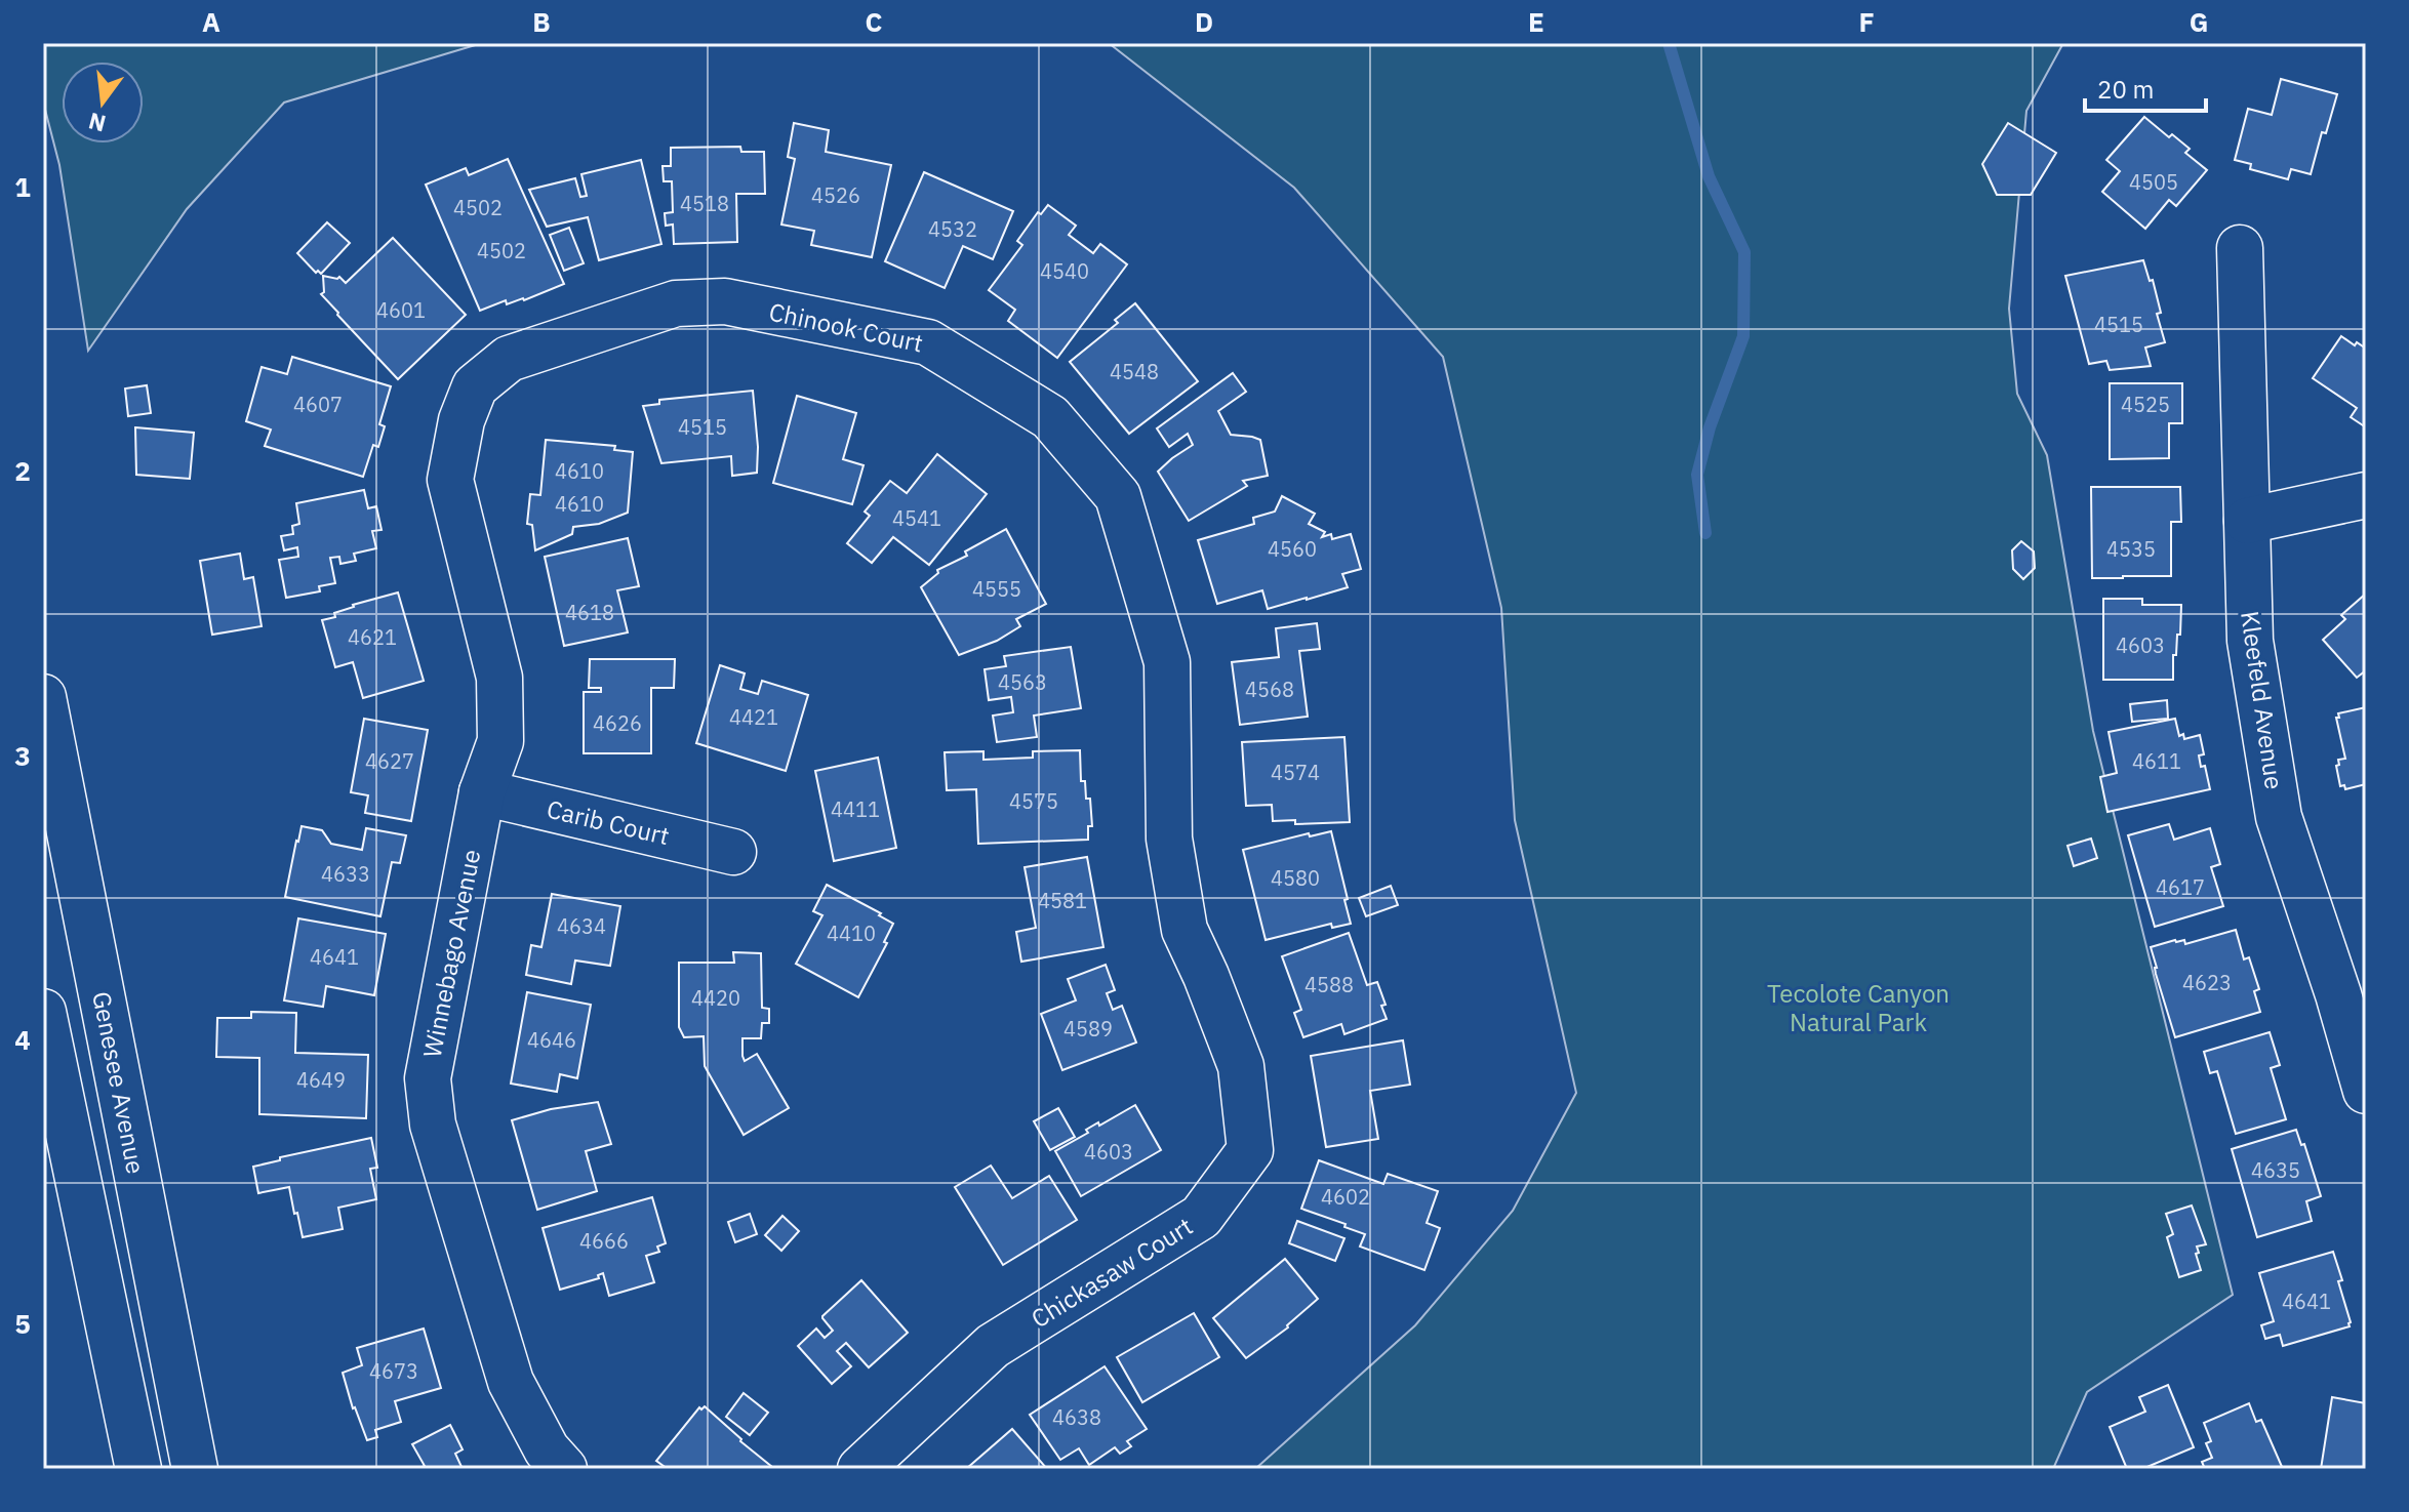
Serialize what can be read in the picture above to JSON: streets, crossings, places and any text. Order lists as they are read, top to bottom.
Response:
{
  "streets": {
    "street": [
      "Chinook Court",
      "Kleefeld Avenue",
      "Carib Court",
      "Winnebago Avenue",
      "Genesee Avenue",
      "Chickasaw Court"
    ]
  },
  "crossings": [
    ["Chinook Court", "Winnebago Avenue"],
    ["Chinook Court", "Chickasaw Court"],
    ["Carib Court", "Winnebago Avenue"]
  ],
  "parks": ["Tecolote Canyon Natural Park"],
  "house_numbers": [
    "4505",
    "4526",
    "4518",
    "4502",
    "4532",
    "4502",
    "4540",
    "4601",
    "4515",
    "4548",
    "4607",
    "4525",
    "4515",
    "4610",
    "4610",
    "4541",
    "4560",
    "4535",
    "4555",
    "4618",
    "4621",
    "4603",
    "4563",
    "4568",
    "4421",
    "4626",
    "4627",
    "4611",
    "4574",
    "4575",
    "4411",
    "4633",
    "4580",
    "4617",
    "4581",
    "4634",
    "4410",
    "4641",
    "4623",
    "4588",
    "4420",
    "4589",
    "4646",
    "4649",
    "4603",
    "4635",
    "4602",
    "4666",
    "4641",
    "4673",
    "4638"
  ],
  "scale_bar": "20 m",
  "north": "bottom",
  "grid": {
    "columns": [
      "A",
      "B",
      "C",
      "D",
      "E",
      "F",
      "G"
    ],
    "rows": [
      "1",
      "2",
      "3",
      "4",
      "5"
    ]
  }
}
